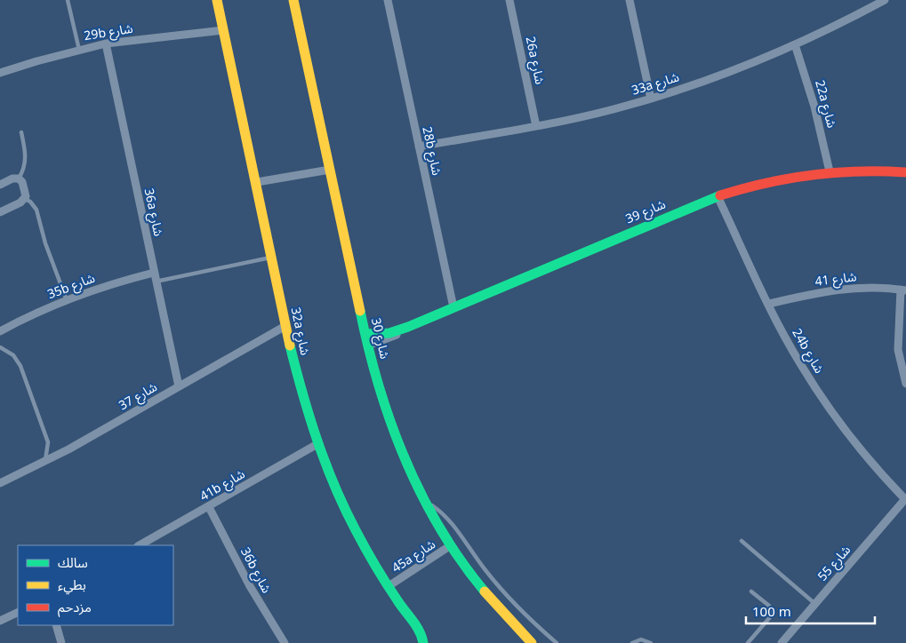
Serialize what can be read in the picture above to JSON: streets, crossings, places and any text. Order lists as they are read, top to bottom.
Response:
{
  "streets": {
    "street": [
      "29b شارع",
      "26a شارع",
      "33a شارع",
      "22a شارع",
      "28b شارع",
      "شارع 39",
      "36a شارع",
      "شارع 41",
      "35b شارع",
      "32a شارع",
      "شارع 30",
      "24b شارع",
      "شارع 37",
      "41b شارع",
      "45a شارع",
      "شارع 55",
      "36b شارع"
    ]
  },
  "crossings": [
    ["29b شارع", "36a شارع"],
    ["29b شارع", "32a شارع"],
    ["26a شارع", "33a شارع"],
    ["33a شارع", "22a شارع"],
    ["33a شارع", "28b شارع"],
    ["22a شارع", "شارع 39"],
    ["28b شارع", "شارع 39"],
    ["شارع 39", "شارع 30"],
    ["شارع 39", "24b شارع"],
    ["36a شارع", "35b شارع"],
    ["36a شارع", "شارع 37"],
    ["شارع 41", "24b شارع"],
    ["32a شارع", "شارع 37"],
    ["32a شارع", "41b شارع"],
    ["32a شارع", "45a شارع"],
    ["شارع 30", "45a شارع"],
    ["24b شارع", "شارع 55"],
    ["41b شارع", "36b شارع"]
  ],
  "legend": ["سالك", "بطيء", "مزدحم"],
  "scale_bar": "100 m"
}
